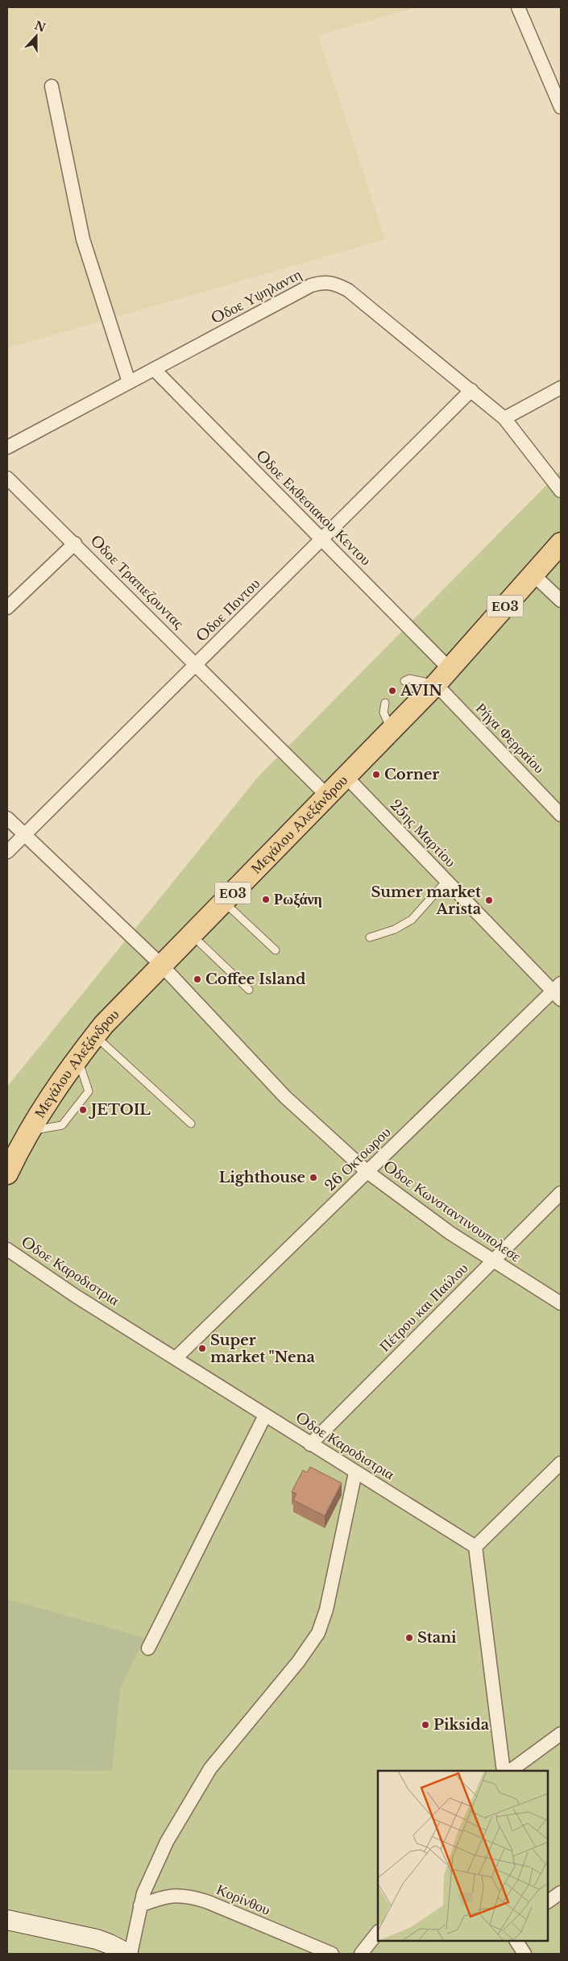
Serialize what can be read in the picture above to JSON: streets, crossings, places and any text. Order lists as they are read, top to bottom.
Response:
{
  "streets": {
    "main road": ["ΕΟ3", "Μεγάλου Αλεξάνδρου"],
    "street": [
      "Oδοε Υψηλαντη",
      "Oδοε Εκθεσιακου Κεντου",
      "Oδοε Τραπιεζουντας",
      "Oδοε Ποντου",
      "Ρήγα Φερραίου",
      "25ης Μαρτίου",
      "26 Οκτοωρου",
      "Oδοε Κωνσταντινουπολεσε",
      "Oδοε Καροδιστρια",
      "Πέτρου και Παύλου",
      "Κορίνθου"
    ]
  },
  "crossings": [
    ["Oδοε Υψηλαντη", "Oδοε Εκθεσιακου Κεντου"],
    ["Oδοε Υψηλαντη", "Oδοε Ποντου"],
    ["Oδοε Εκθεσιακου Κεντου", "Oδοε Ποντου"],
    ["Oδοε Εκθεσιακου Κεντου", "Μεγάλου Αλεξάνδρου"],
    ["Oδοε Τραπιεζουντας", "Oδοε Ποντου"],
    ["Oδοε Τραπιεζουντας", "Μεγάλου Αλεξάνδρου"],
    ["Oδοε Ποντου", "Oδοε Κωνσταντινουπολεσε"],
    ["Ρήγα Φερραίου", "Μεγάλου Αλεξάνδρου"],
    ["Μεγάλου Αλεξάνδρου", "25ης Μαρτίου"],
    ["Μεγάλου Αλεξάνδρου", "Oδοε Κωνσταντινουπολεσε"],
    ["25ης Μαρτίου", "26 Οκτοωρου"],
    ["26 Οκτοωρου", "Oδοε Κωνσταντινουπολεσε"],
    ["26 Οκτοωρου", "Oδοε Καροδιστρια"],
    ["Oδοε Κωνσταντινουπολεσε", "Πέτρου και Παύλου"],
    ["Oδοε Καροδιστρια", "Πέτρου και Παύλου"]
  ],
  "places": [
    "AVIN",
    "Corner",
    "Ρωξάνη",
    "Sumer market Arista",
    "Coffee Island",
    "JETOIL",
    "Lighthouse",
    "Super market \"Nena",
    "Stani",
    "Piksida"
  ],
  "north": "top"
}
